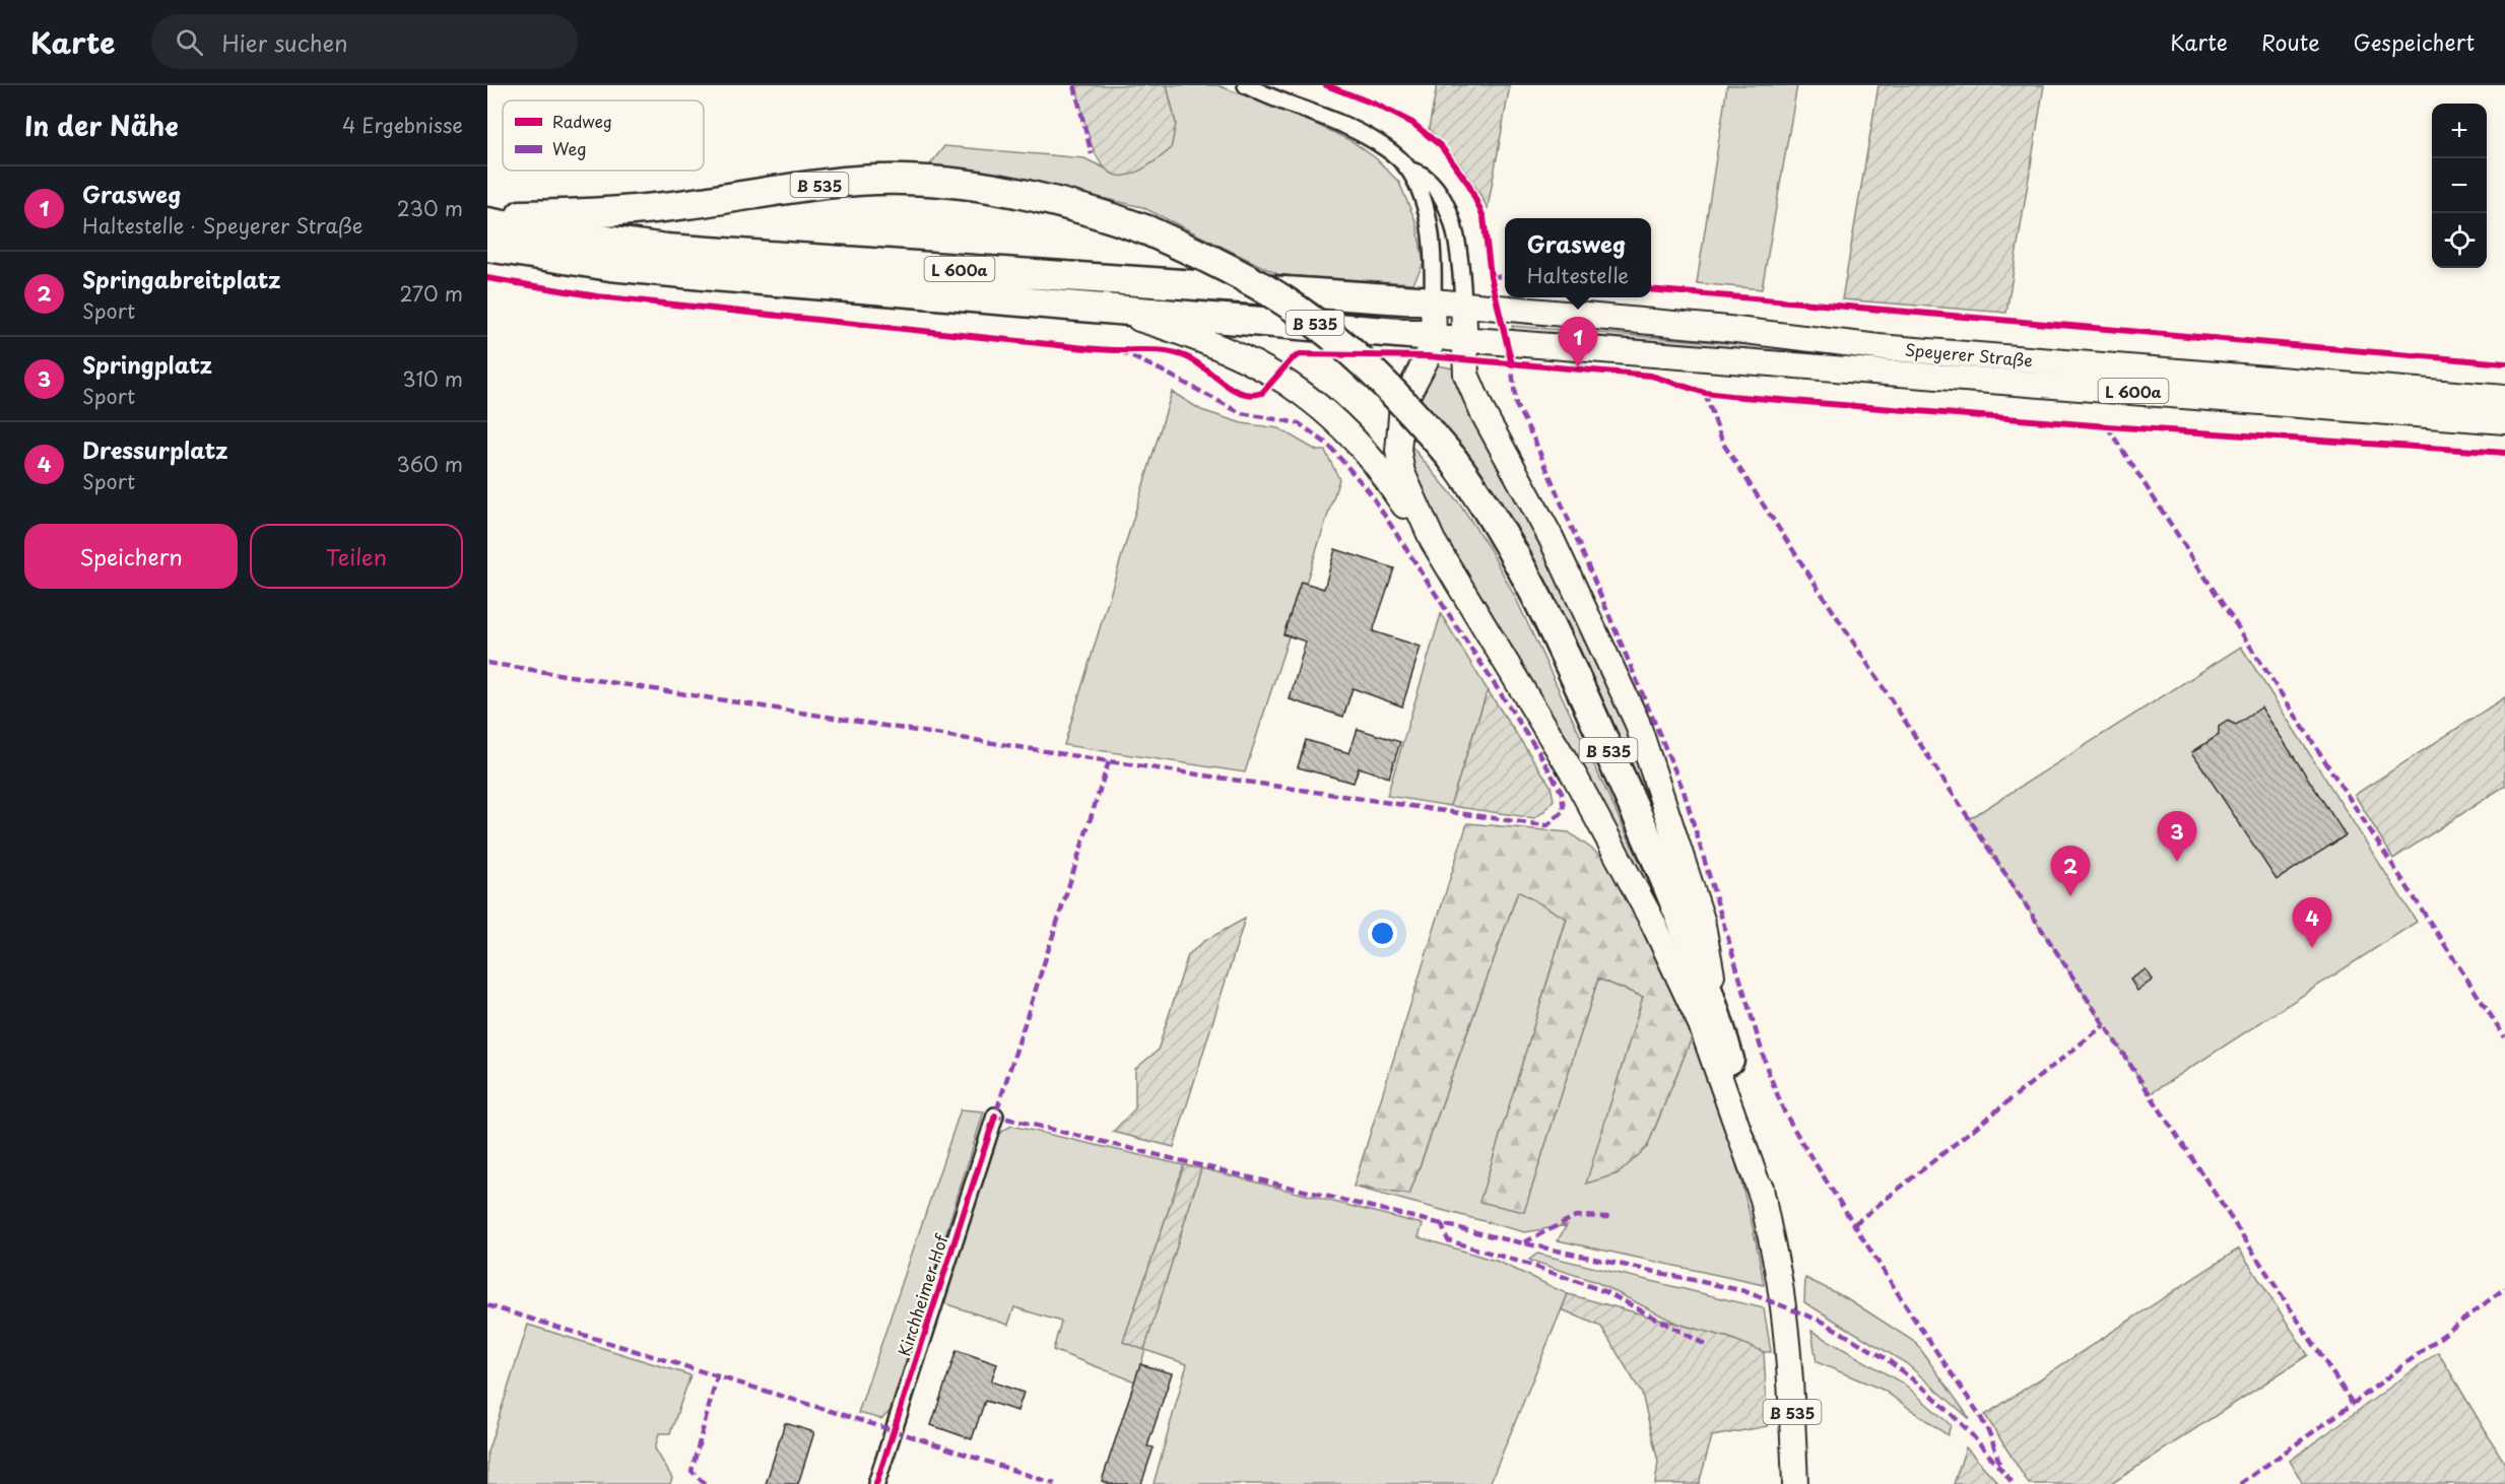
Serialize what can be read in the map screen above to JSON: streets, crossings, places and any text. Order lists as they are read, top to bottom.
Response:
{
  "streets": {
    "highway": ["B 535", "L 600a"],
    "main road": ["Speyerer Straße"],
    "street": ["Kirchheimer Hof"]
  },
  "crossings": [
    ["B 535", "L 600a"],
    ["L 600a", "Speyerer Straße"]
  ],
  "legend": ["Radweg", "Weg"],
  "page": {
    "header": "Karte",
    "search": "Hier suchen",
    "nav": ["Karte", "Route", "Gespeichert"],
    "heading": ["In der Nähe", "4 Ergebnisse"],
    "map_buttons": ["+", "−"],
    "list": [
      {
        "mark": "1",
        "name": "Grasweg",
        "note": "Haltestelle · Speyerer Straße",
        "value": "230 m"
      },
      {
        "mark": "2",
        "name": "Springabreitplatz",
        "note": "Sport",
        "value": "270 m"
      },
      {
        "mark": "3",
        "name": "Springplatz",
        "note": "Sport",
        "value": "310 m"
      },
      {
        "mark": "4",
        "name": "Dressurplatz",
        "note": "Sport",
        "value": "360 m"
      }
    ],
    "popup": ["Grasweg", "Haltestelle"],
    "pins": [
      "1",
      "3",
      "2",
      "4"
    ],
    "buttons": ["Speichern", "Teilen"]
  }
}
